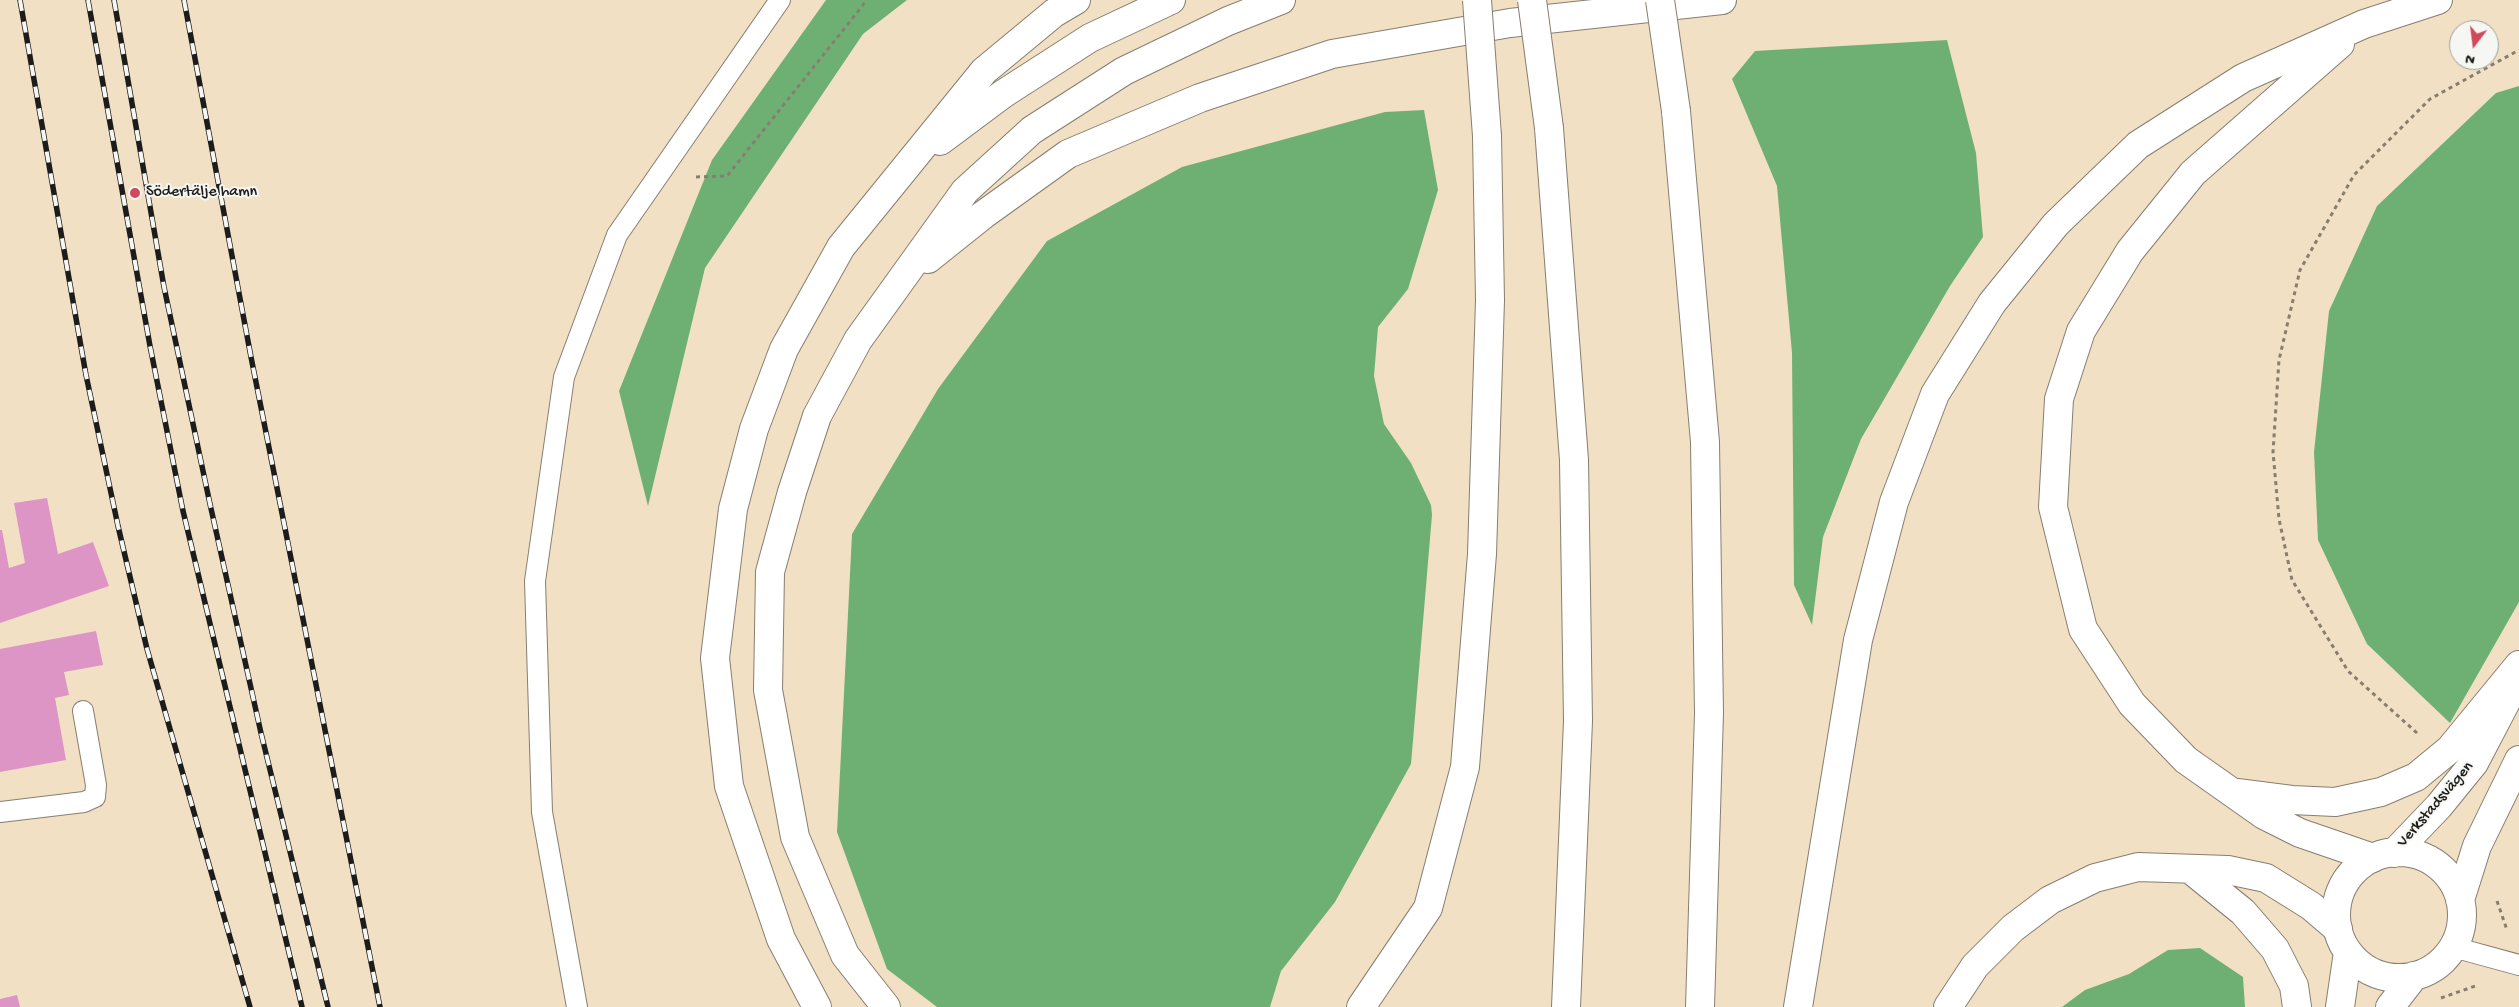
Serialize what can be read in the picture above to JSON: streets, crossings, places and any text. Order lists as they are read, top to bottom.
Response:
{
  "streets": {
    "main road": ["Verkstadsvägen"]
  },
  "places": ["Södertälje hamn"],
  "north": "bottom"
}
